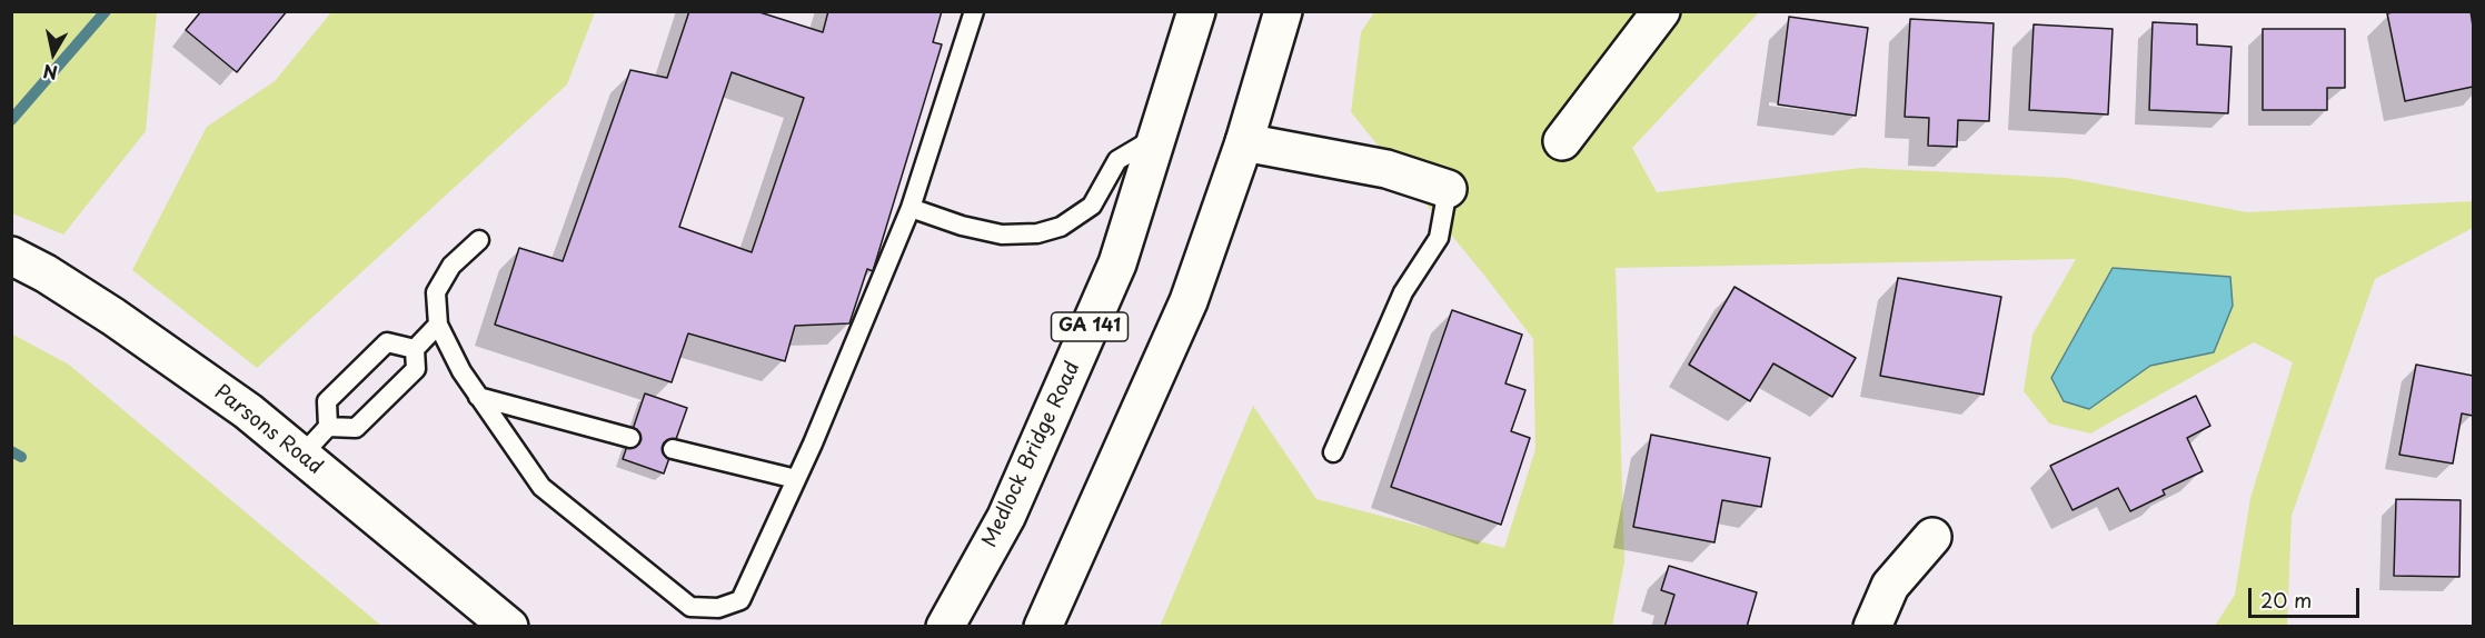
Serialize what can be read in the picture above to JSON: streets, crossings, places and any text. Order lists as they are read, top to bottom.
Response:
{
  "streets": {
    "main road": ["GA 141", "Parsons Road", "Medlock Bridge Road"]
  },
  "scale_bar": "20 m",
  "north": "bottom"
}
